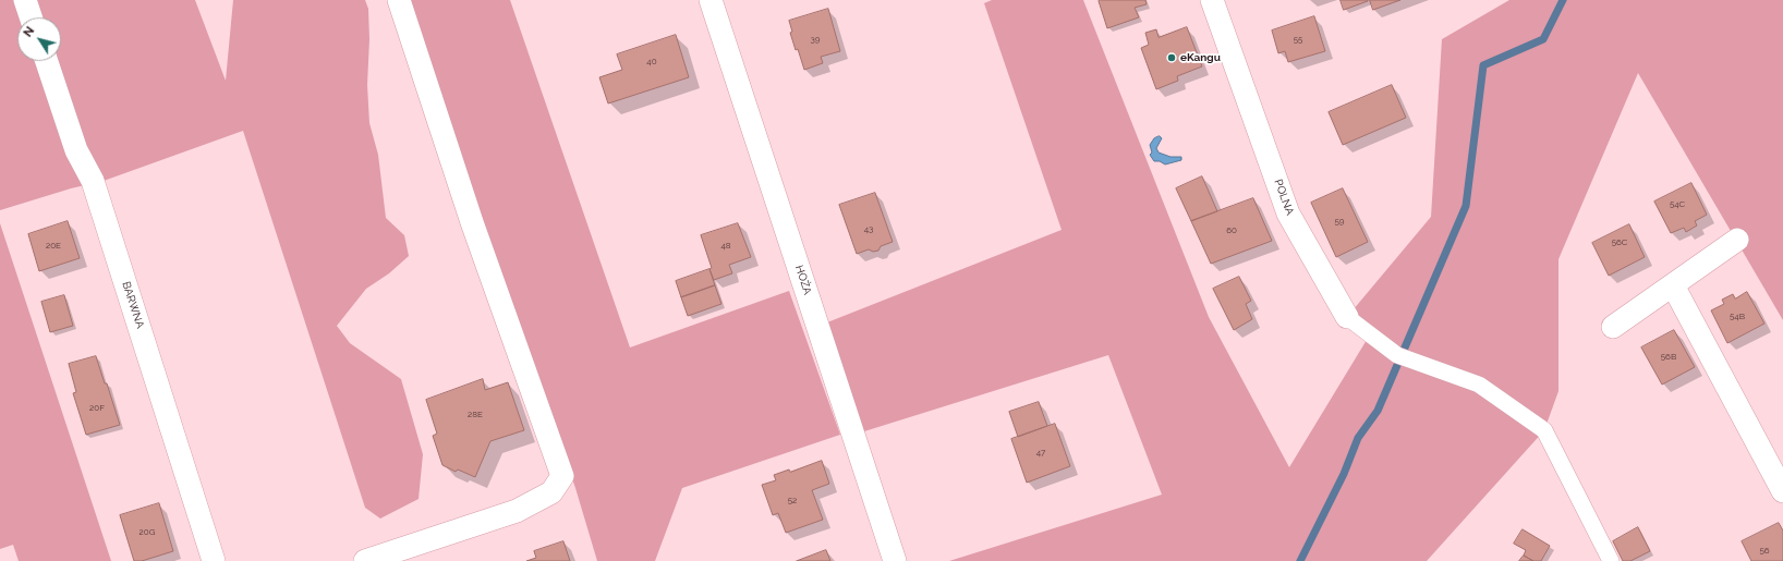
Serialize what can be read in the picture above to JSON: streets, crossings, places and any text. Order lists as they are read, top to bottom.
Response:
{
  "streets": {
    "street": ["POLNA", "HOŻA", "BARWNA"]
  },
  "places": ["eKangu"],
  "house_numbers": [
    "39",
    "55",
    "40",
    "54C",
    "59",
    "43",
    "60",
    "56C",
    "20E",
    "48",
    "54B",
    "56B",
    "20F",
    "28E",
    "47",
    "52",
    "20G",
    "56"
  ],
  "north": "top left"
}
